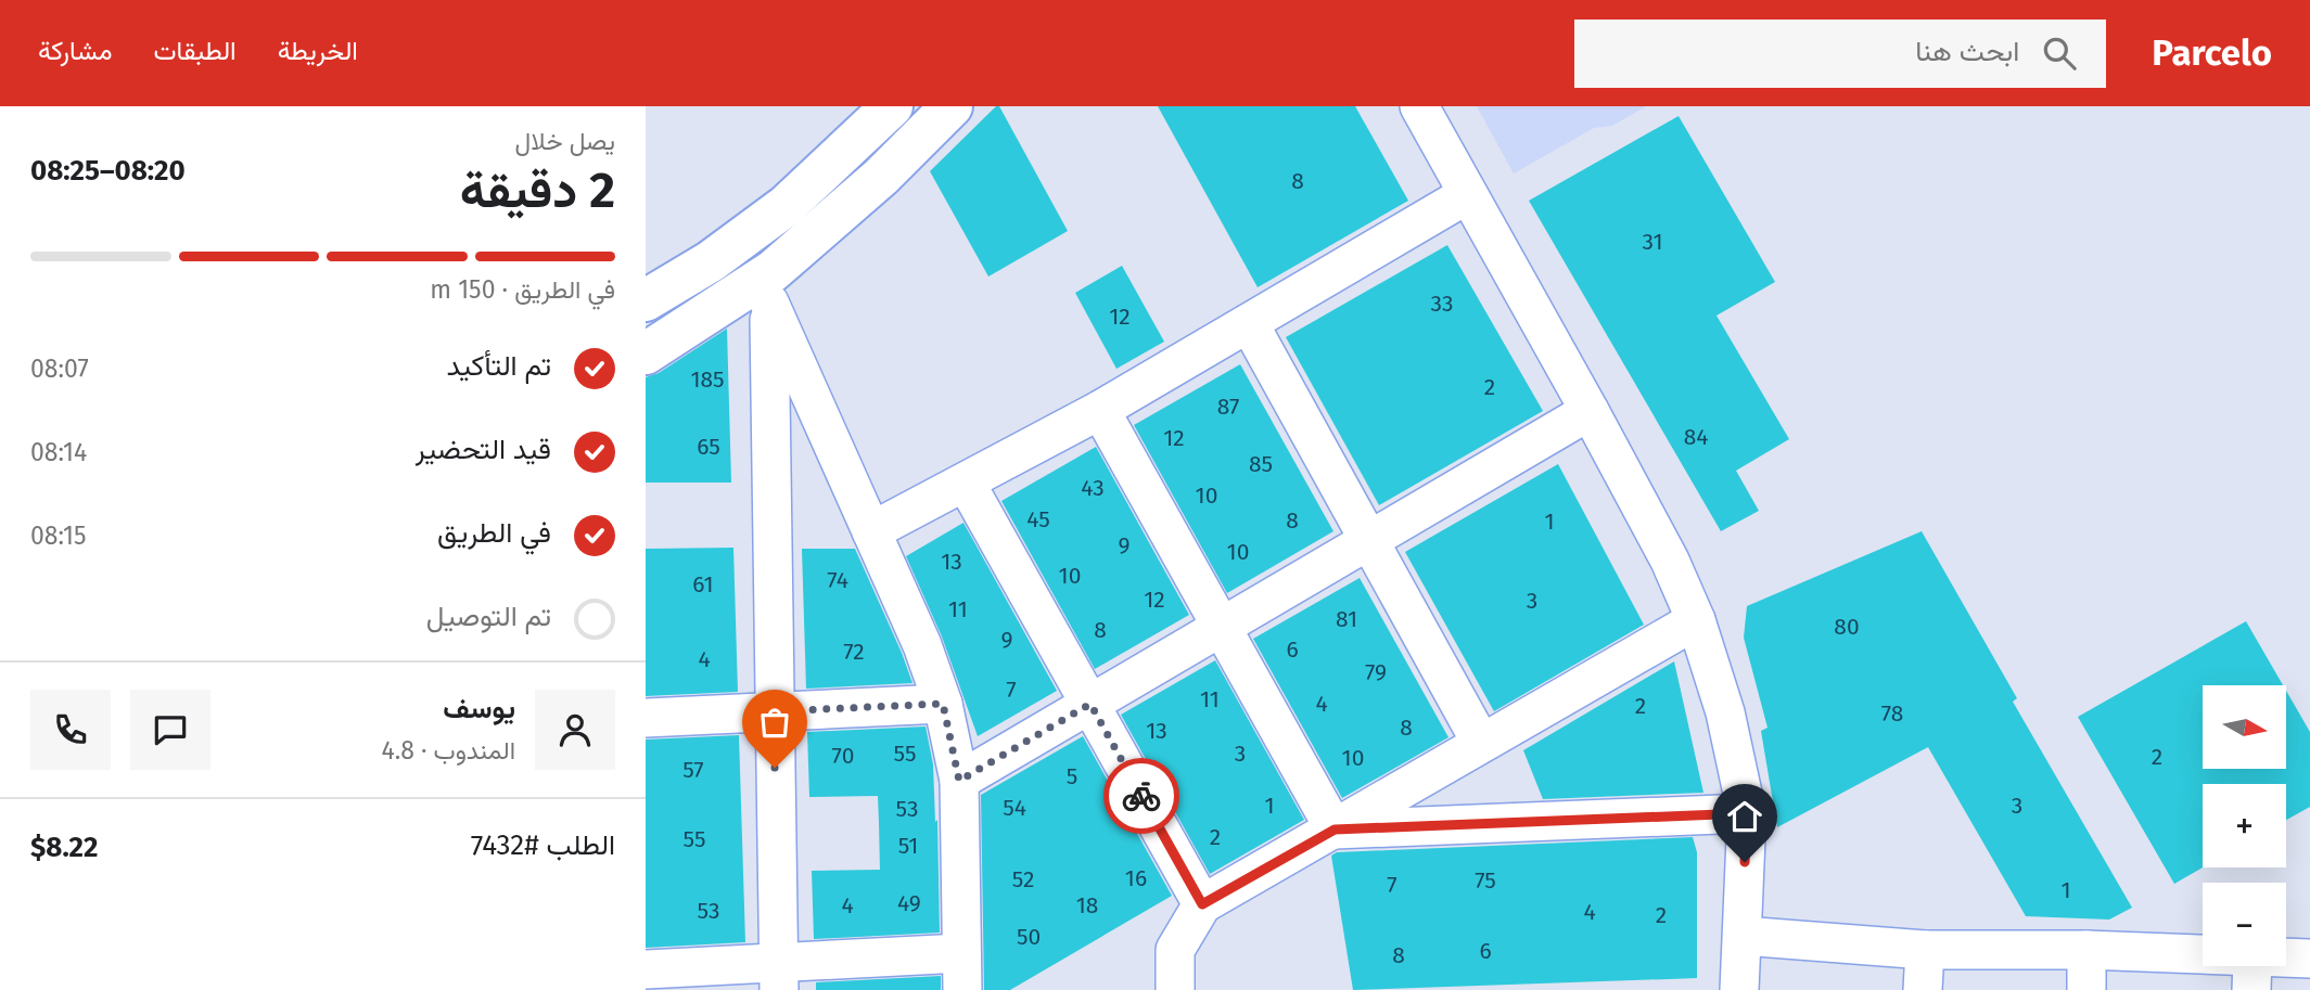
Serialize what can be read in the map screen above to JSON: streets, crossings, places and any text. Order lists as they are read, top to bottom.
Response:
{
  "house_numbers": [
    "8",
    "31",
    "33",
    "12",
    "185",
    "2",
    "87",
    "84",
    "12",
    "65",
    "85",
    "43",
    "10",
    "45",
    "8",
    "1",
    "9",
    "10",
    "13",
    "10",
    "74",
    "61",
    "12",
    "3",
    "11",
    "81",
    "80",
    "8",
    "9",
    "6",
    "72",
    "4",
    "79",
    "7",
    "11",
    "4",
    "2",
    "78",
    "8",
    "13",
    "55",
    "3",
    "70",
    "2",
    "10",
    "57",
    "5",
    "1",
    "3",
    "54",
    "53",
    "2",
    "55",
    "51",
    "16",
    "52",
    "75",
    "7",
    "1",
    "49",
    "4",
    "18",
    "53",
    "4",
    "2",
    "50",
    "6",
    "8"
  ],
  "north": "right",
  "page": {
    "header": "Parcelo",
    "search": "ابحث هنا",
    "nav": ["الخريطة", "الطبقات", "مشاركة"],
    "heading": ["2 دقيقة", "يصل خلال", "08:20–08:25"],
    "panel": [
      "يوسف",
      "المندوب · 4.8",
      "الطلب #7432",
      "$8.22"
    ],
    "bar": "في الطريق · 150 m",
    "list": [
      ["تم التأكيد", "08:07"],
      ["قيد التحضير", "08:14"],
      ["في الطريق", "08:15"],
      "تم التوصيل"
    ],
    "map_buttons": ["+", "−"]
  }
}
